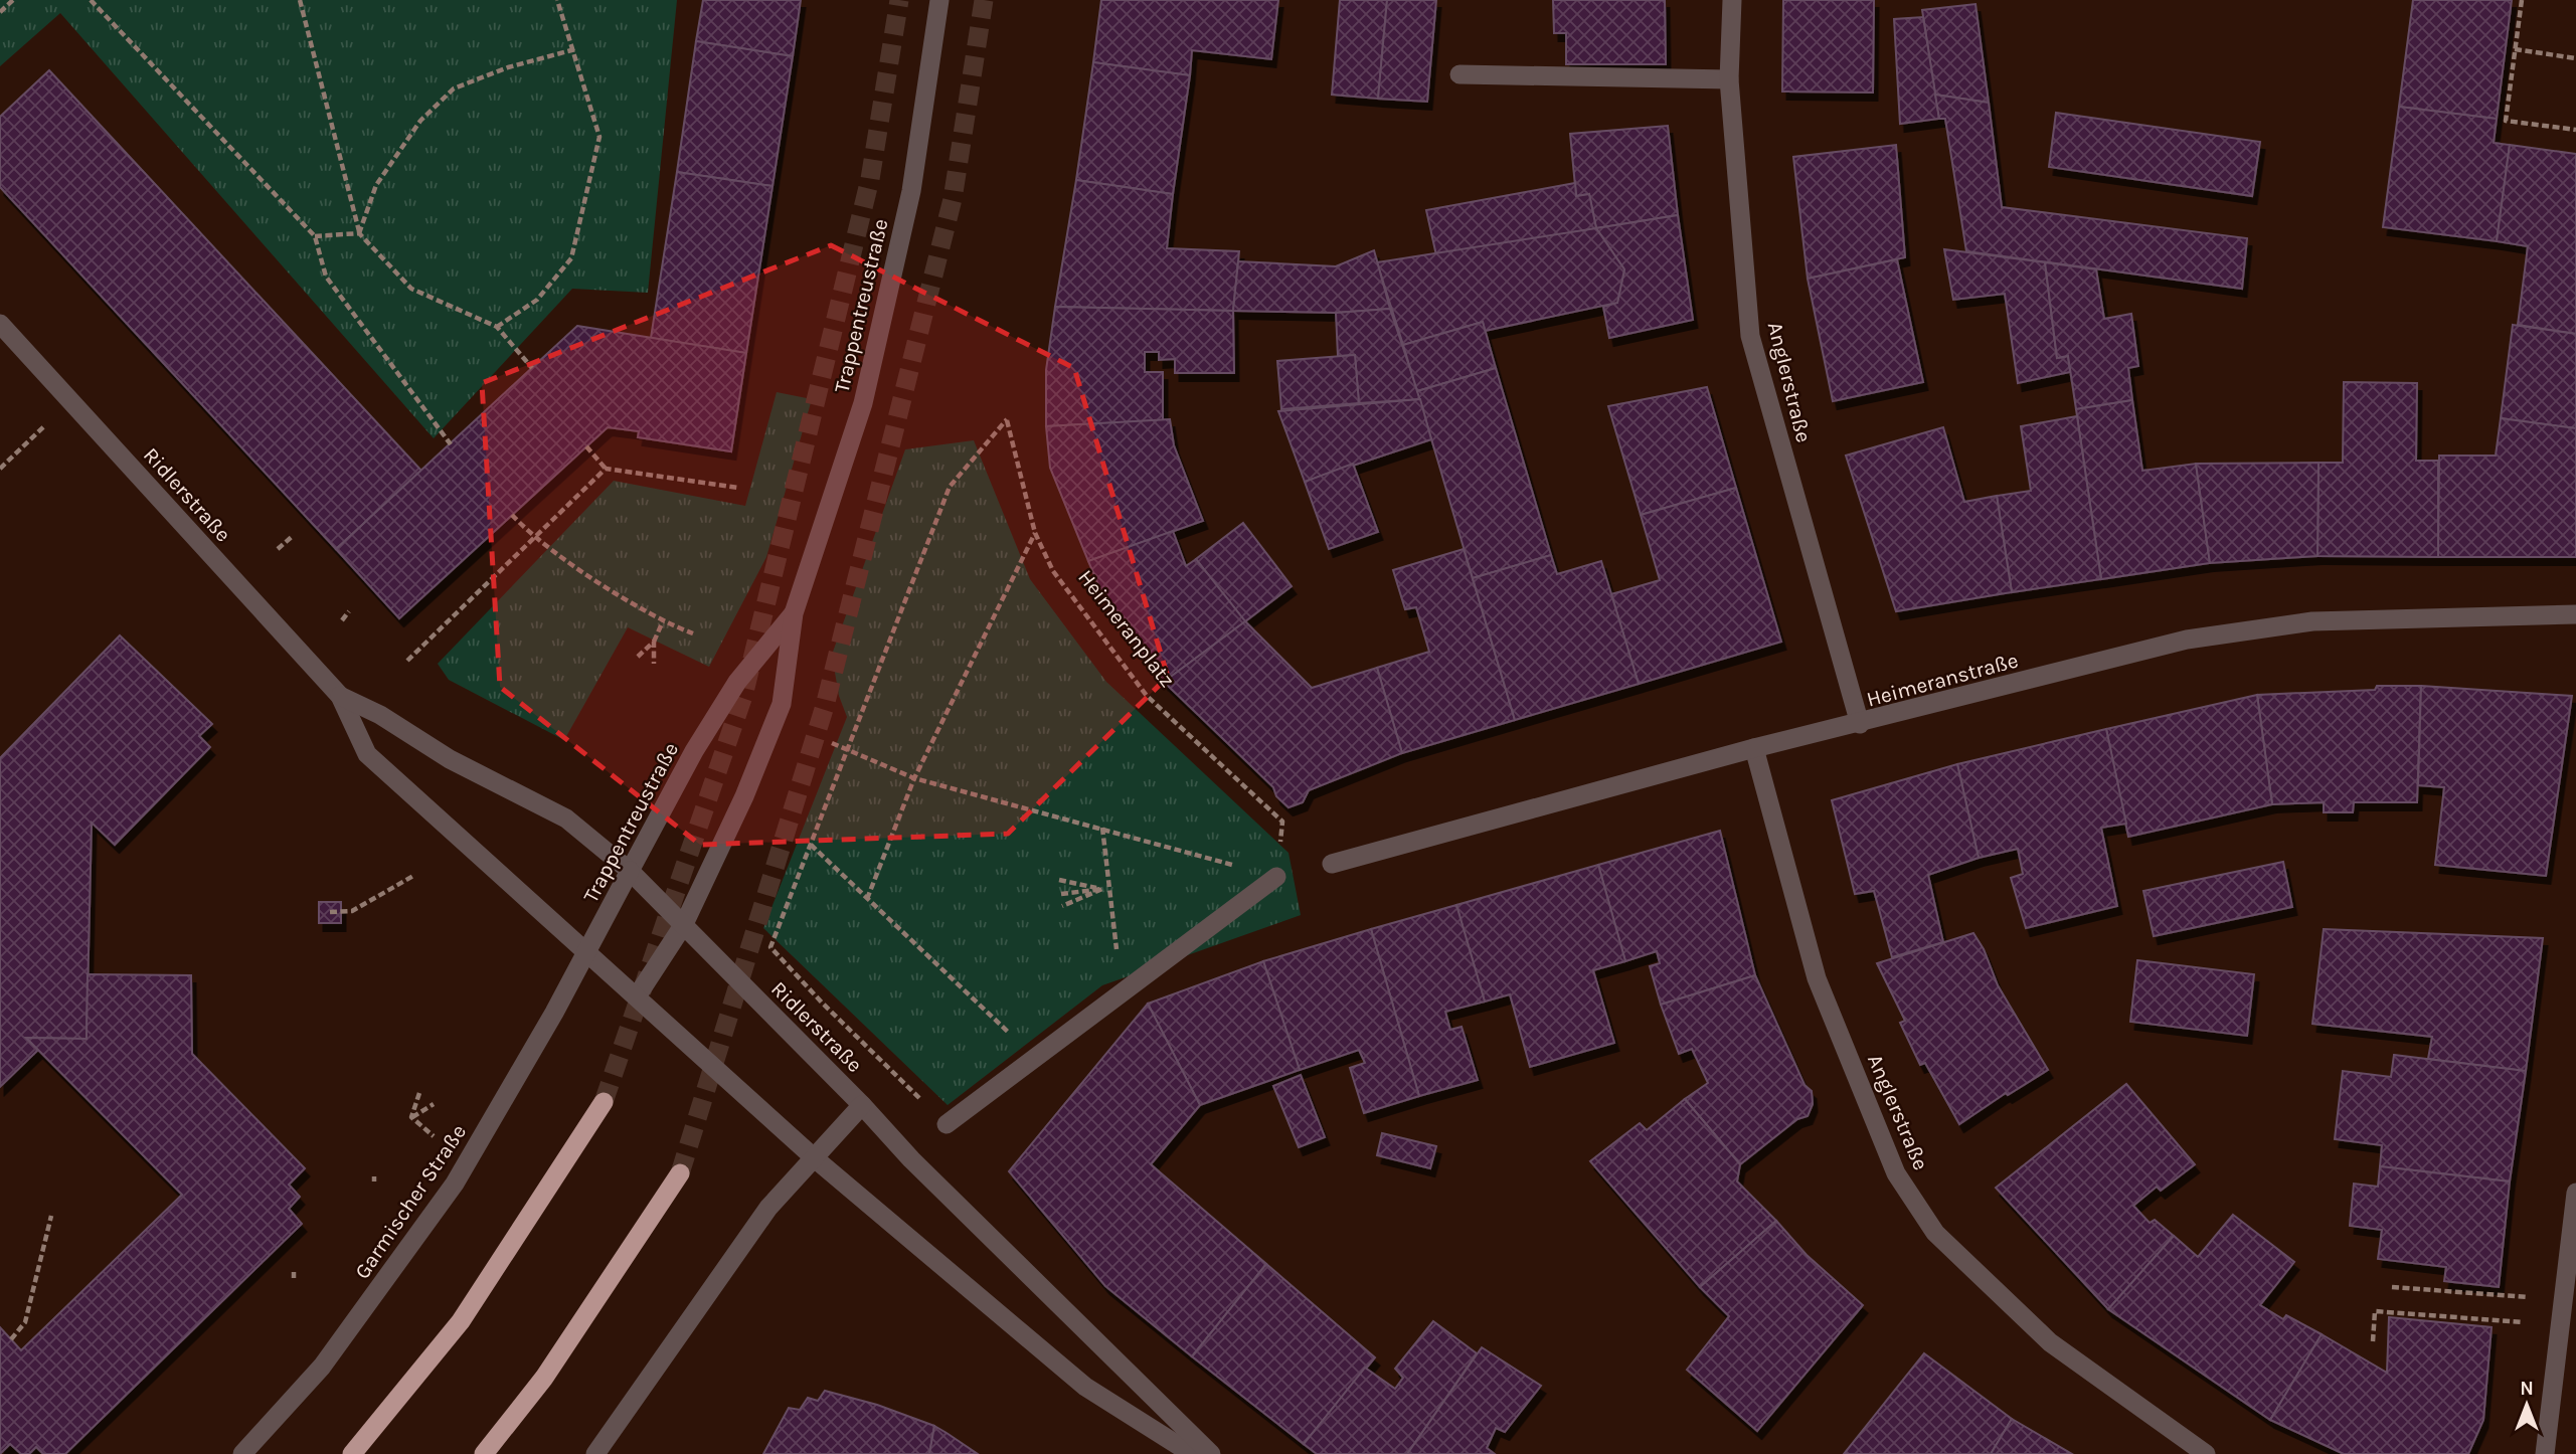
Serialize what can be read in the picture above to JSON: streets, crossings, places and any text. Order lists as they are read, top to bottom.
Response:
{
  "streets": {
    "street": [
      "Trappentreustraße",
      "Anglerstraße",
      "Ridlerstraße",
      "Heimeranstraße",
      "Garmischer Straße"
    ],
    "path": ["Heimeranplatz"]
  },
  "crossings": [
    ["Trappentreustraße", "Ridlerstraße"],
    ["Trappentreustraße", "Garmischer Straße"],
    ["Anglerstraße", "Heimeranstraße"],
    ["Ridlerstraße", "Garmischer Straße"]
  ],
  "north": "top"
}
